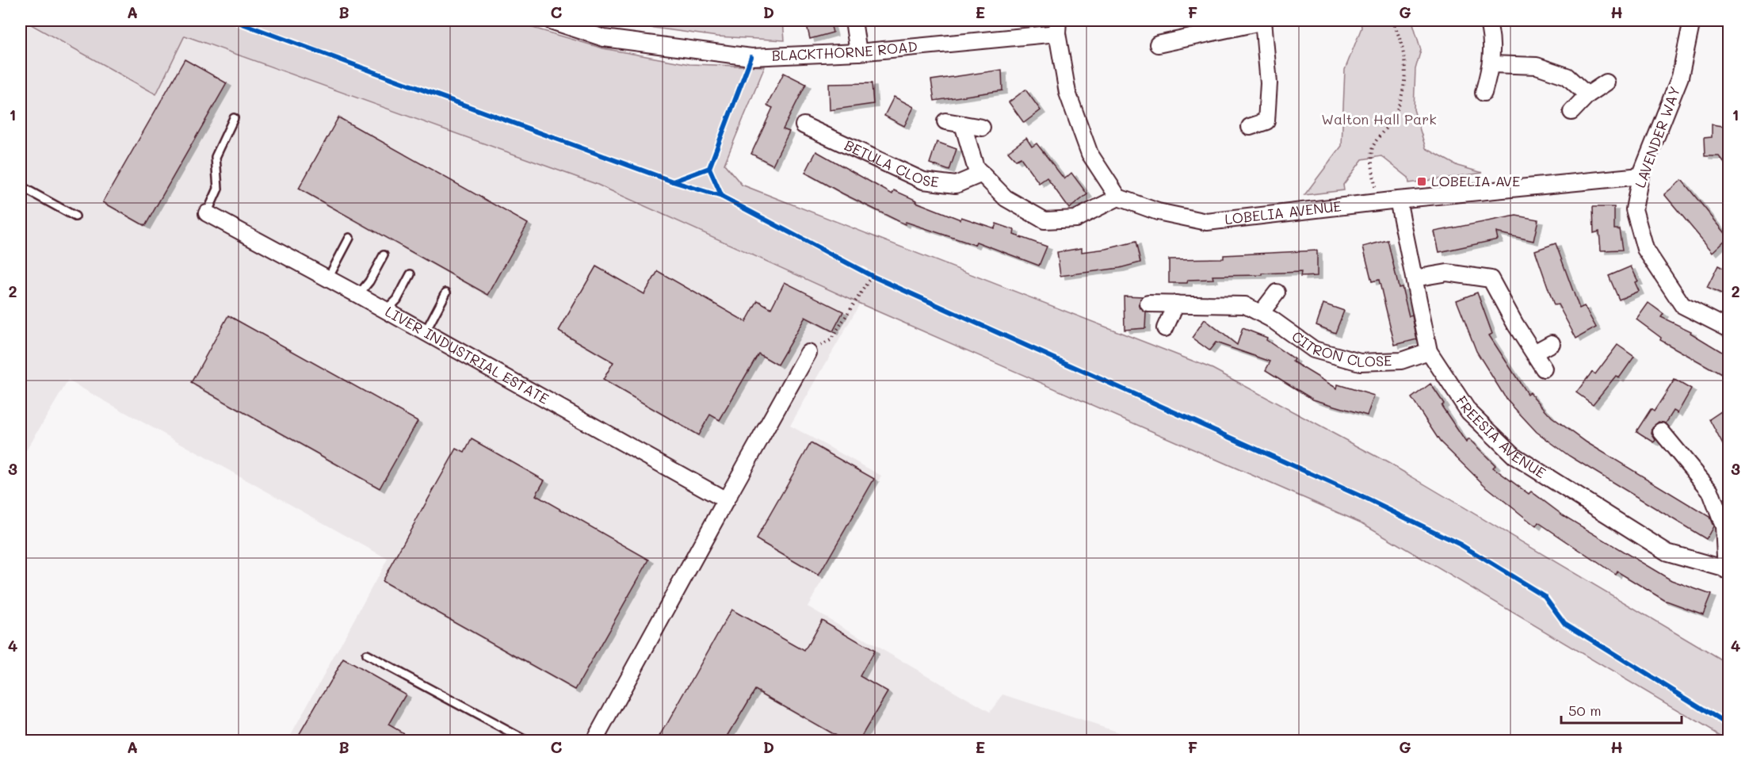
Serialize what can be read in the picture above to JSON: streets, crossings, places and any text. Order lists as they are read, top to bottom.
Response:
{
  "streets": {
    "street": [
      "BLACKTHORNE ROAD",
      "LAVENDER WAY",
      "BETULA CLOSE",
      "LOBELIA AVENUE",
      "CITRON CLOSE",
      "LIVER INDUSTRIAL ESTATE",
      "FREESIA AVENUE"
    ]
  },
  "crossings": [
    ["LAVENDER WAY", "LOBELIA AVENUE"],
    ["LOBELIA AVENUE", "FREESIA AVENUE"],
    ["CITRON CLOSE", "FREESIA AVENUE"]
  ],
  "parks": ["Walton Hall Park"],
  "places": {
    "transit": ["LOBELIA AVE"]
  },
  "scale_bar": "50 m",
  "grid": {
    "columns": [
      "A",
      "B",
      "C",
      "D",
      "E",
      "F",
      "G",
      "H"
    ],
    "rows": [
      "1",
      "2",
      "3",
      "4"
    ]
  }
}
